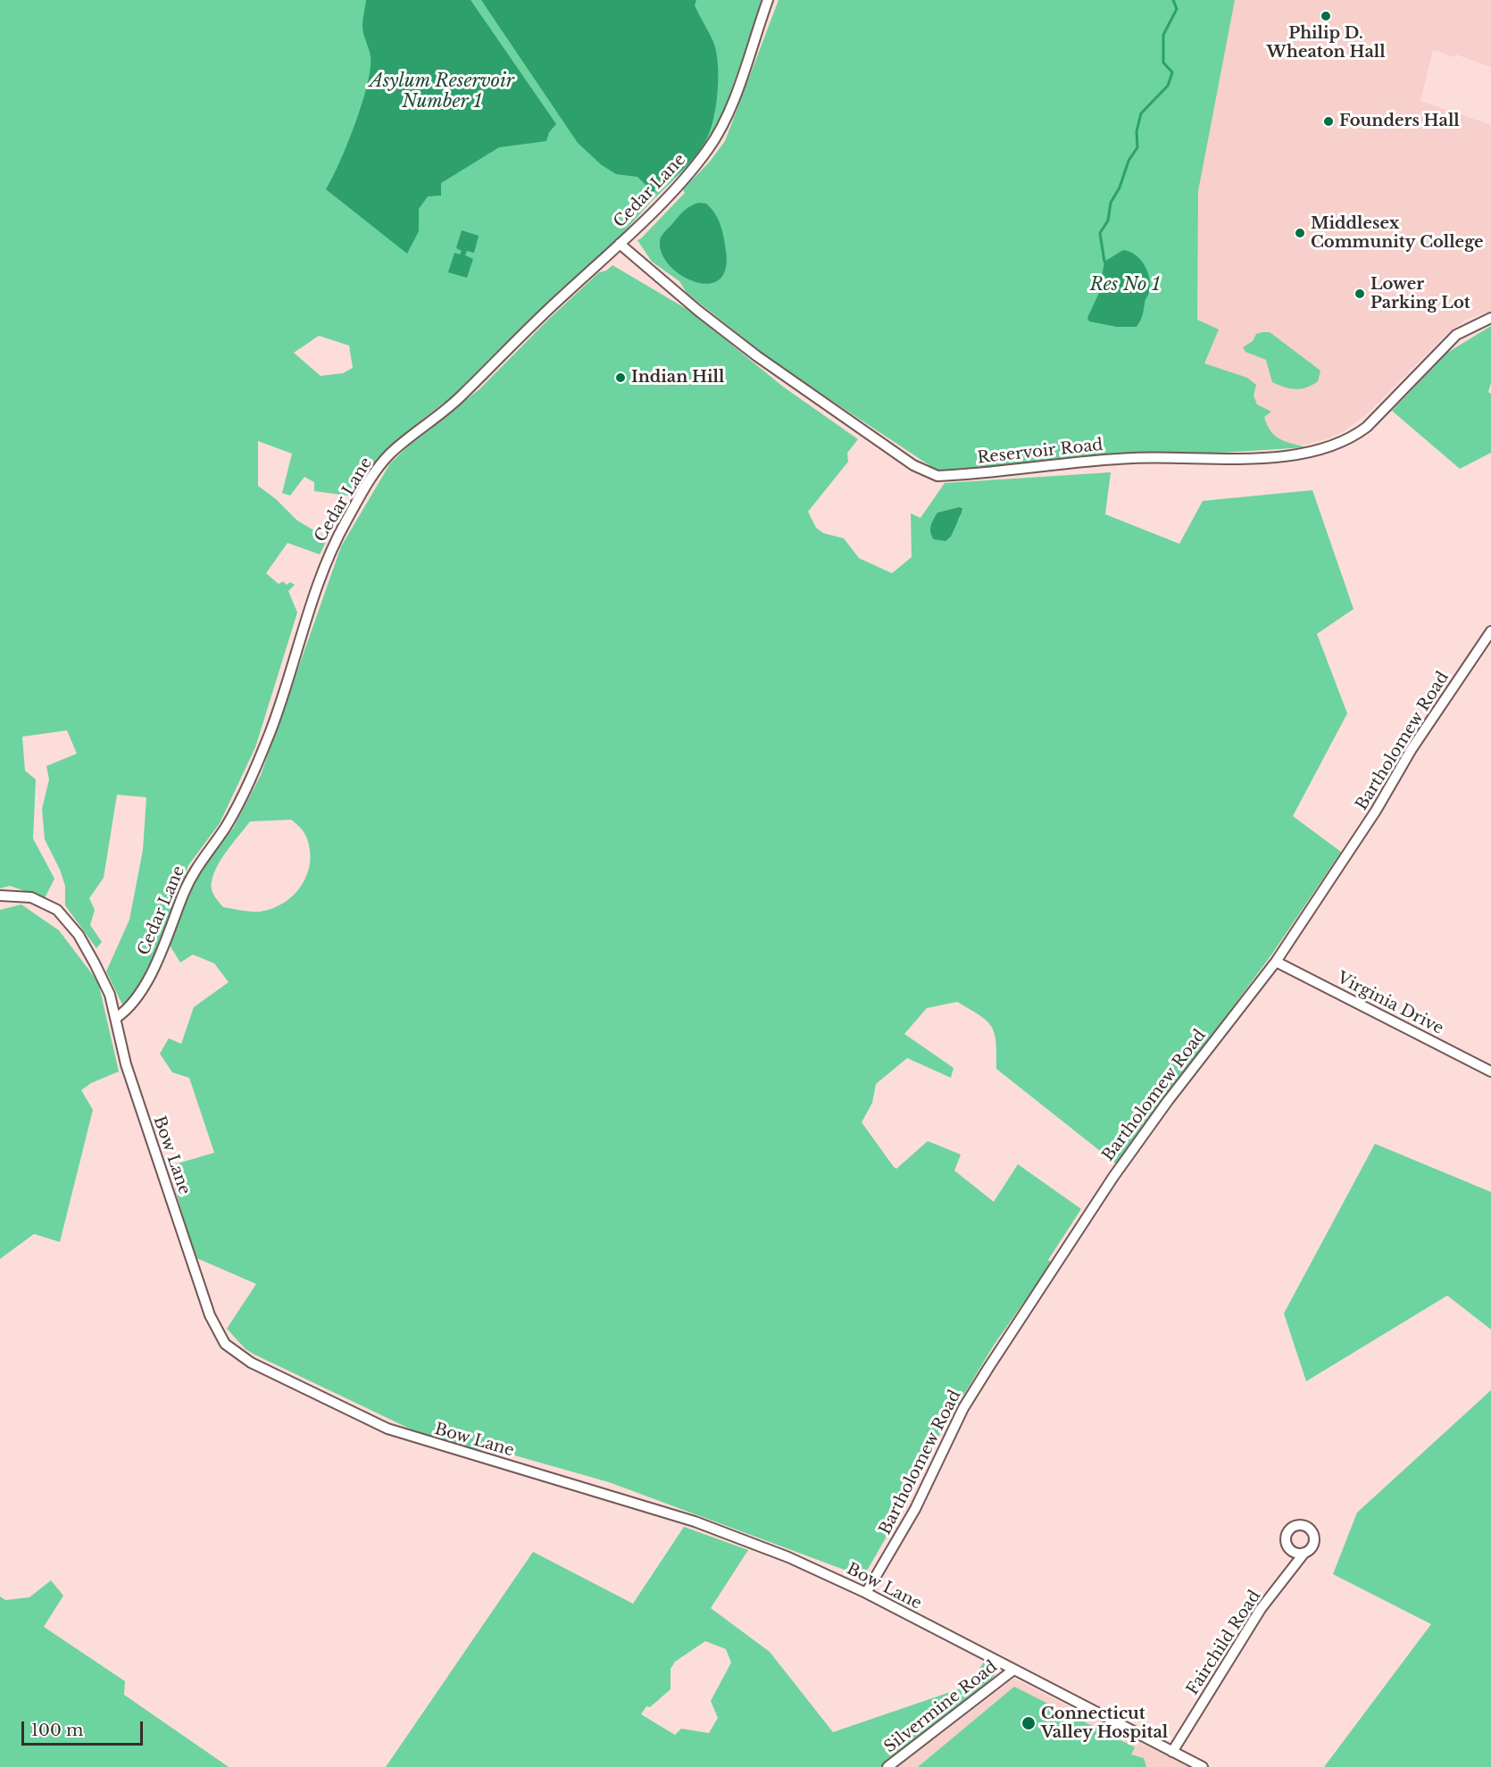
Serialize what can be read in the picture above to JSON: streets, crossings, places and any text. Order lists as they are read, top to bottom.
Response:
{
  "streets": {
    "street": [
      "Cedar Lane",
      "Reservoir Road",
      "Bartholomew Road",
      "Virginia Drive",
      "Bow Lane",
      "Fairchild Road",
      "Silvermine Road"
    ]
  },
  "crossings": [
    ["Cedar Lane", "Reservoir Road"],
    ["Cedar Lane", "Bow Lane"],
    ["Bartholomew Road", "Virginia Drive"],
    ["Bartholomew Road", "Bow Lane"],
    ["Bow Lane", "Fairchild Road"],
    ["Bow Lane", "Silvermine Road"]
  ],
  "water": ["Asylum Reservoir Number 1", "Res No 1"],
  "places": [
    "Philip D. Wheaton Hall",
    "Founders Hall",
    "Middlesex Community College",
    "Lower Parking Lot",
    "Indian Hill",
    "Connecticut Valley Hospital"
  ],
  "scale_bar": "100 m"
}
